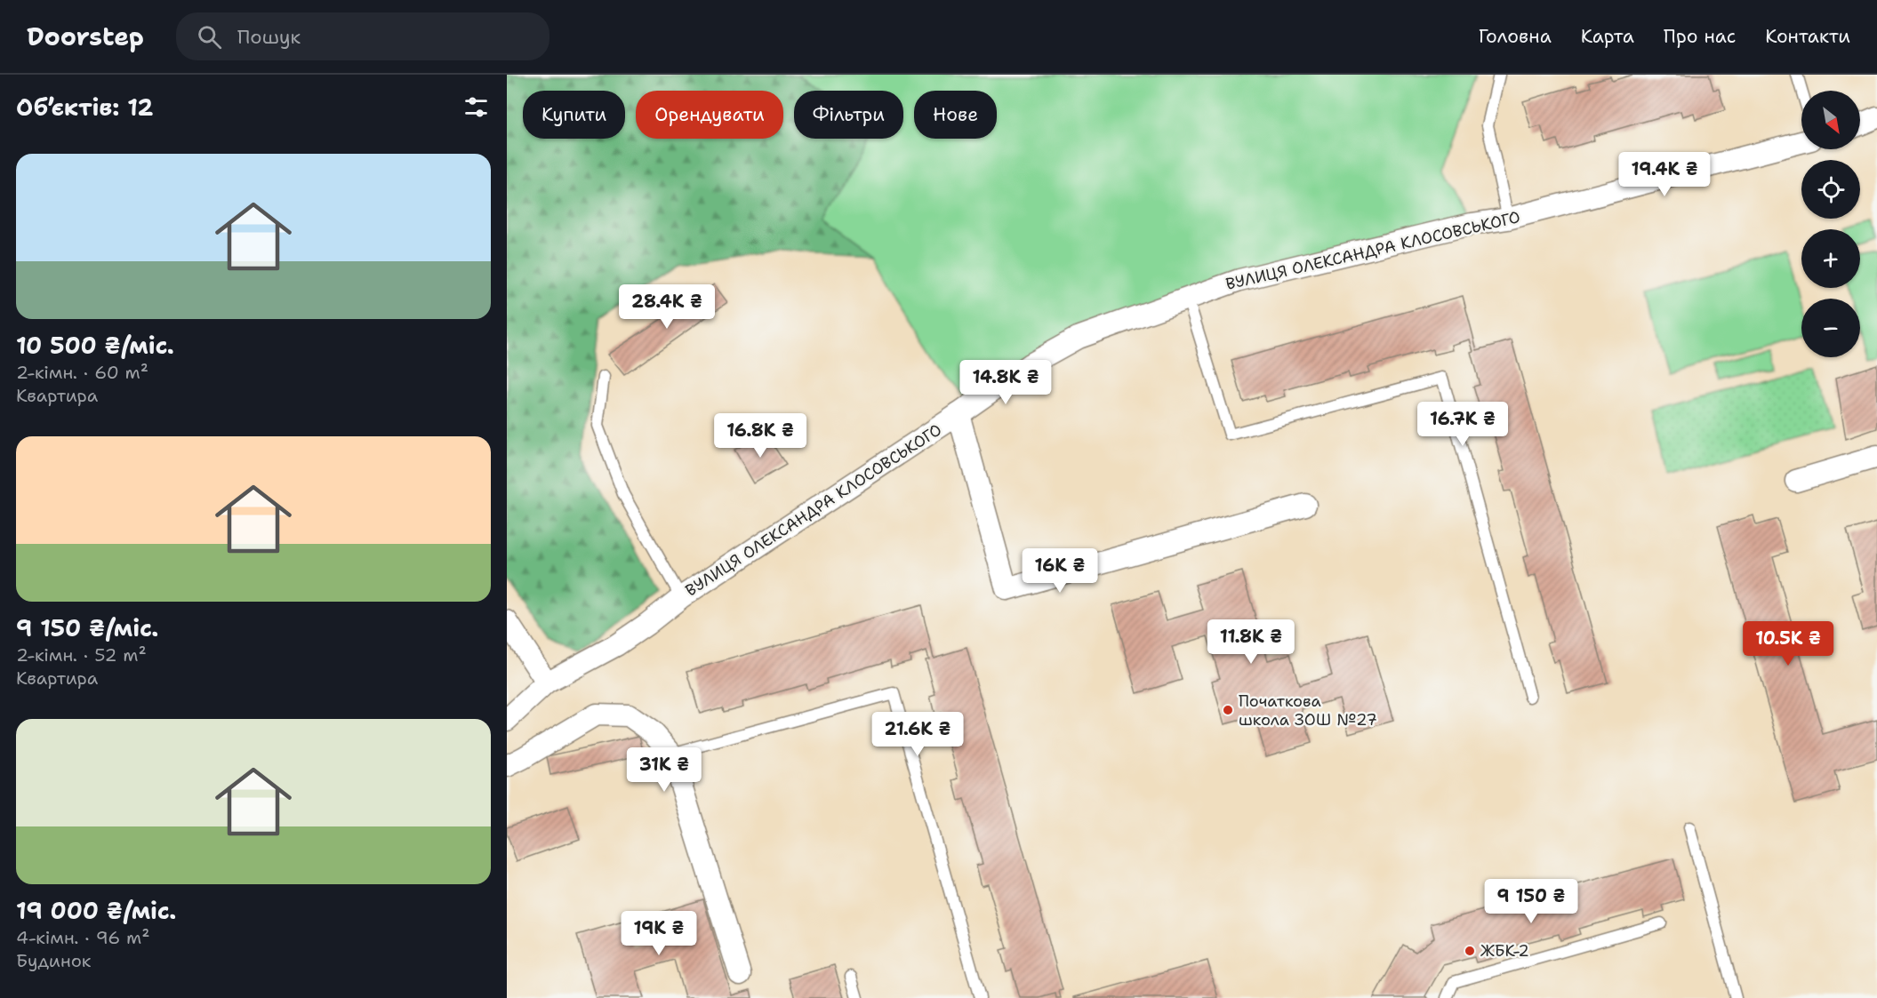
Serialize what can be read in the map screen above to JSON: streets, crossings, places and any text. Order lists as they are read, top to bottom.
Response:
{
  "streets": {
    "street": ["ВУЛИЦЯ ОЛЕКСАНДРА КЛОСОВСЬКОГО"]
  },
  "places": ["Початкова школа ЗОШ №27", "ЖБК-2"],
  "north": "bottom right",
  "page": {
    "header": "Doorstep",
    "search": "Пошук",
    "nav": [
      "Головна",
      "Карта",
      "Про нас",
      "Контакти"
    ],
    "heading": "Об’єктів: 12",
    "map_buttons": ["+", "−"],
    "chip": [
      "Купити",
      "Орендувати",
      "Фільтри",
      "Нове"
    ],
    "list": [
      {
        "name": "10 500 ₴/міс.",
        "note": "2-кімн. · 60 m² · Квартира"
      },
      {
        "name": "9 150 ₴/міс.",
        "note": "2-кімн. · 52 m² · Квартира"
      },
      {
        "name": "19 000 ₴/міс.",
        "note": "4-кімн. · 96 m² · Будинок"
      }
    ],
    "price": [
      "19.4K ₴",
      "28.4K ₴",
      "14.8K ₴",
      "16.7K ₴",
      "16.8K ₴",
      "16K ₴",
      "11.8K ₴",
      "10.5K ₴",
      "21.6K ₴",
      "31K ₴",
      "9 150 ₴",
      "19K ₴"
    ]
  }
}
